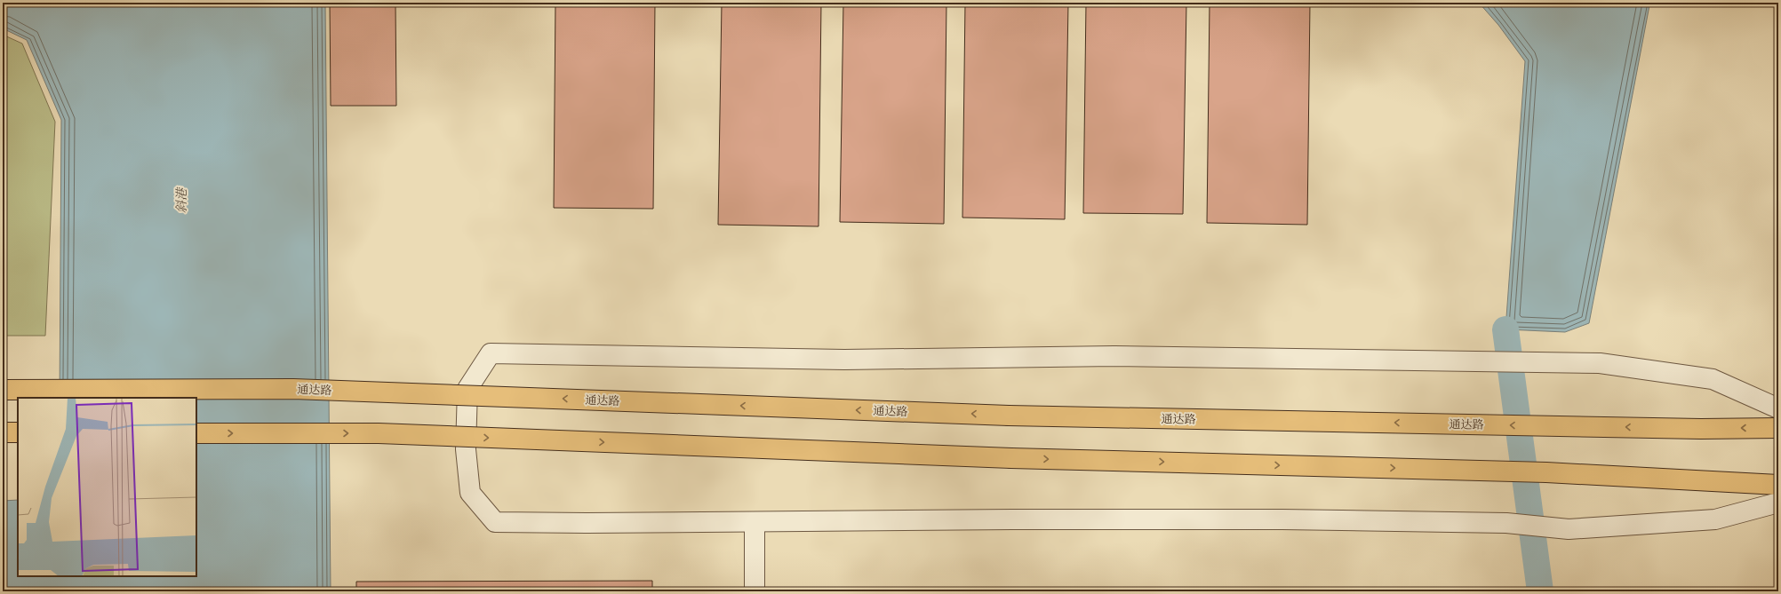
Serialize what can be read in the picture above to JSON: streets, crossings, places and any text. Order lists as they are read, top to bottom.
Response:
{
  "streets": {
    "main road": ["通达路"]
  },
  "water": ["斜港"]
}
